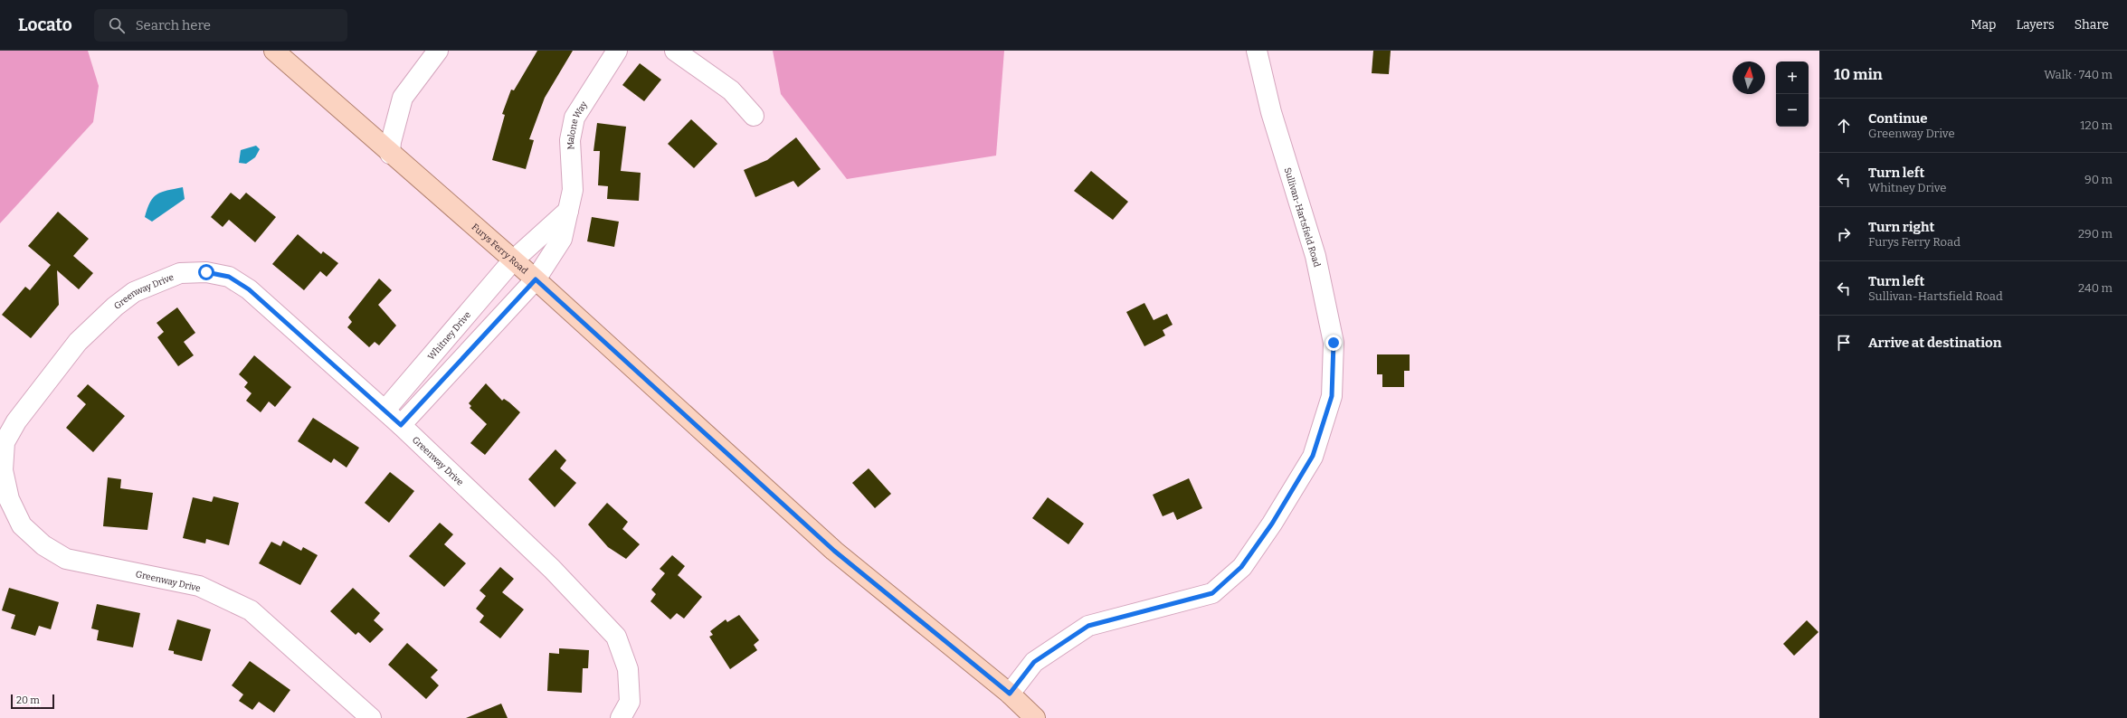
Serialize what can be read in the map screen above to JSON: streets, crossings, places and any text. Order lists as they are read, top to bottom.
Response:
{
  "streets": {
    "main road": ["Furys Ferry Road"],
    "street": [
      "Malone Way",
      "Sullivan-Hartsfield Road",
      "Greenway Drive",
      "Whitney Drive"
    ]
  },
  "crossings": [
    ["Malone Way", "Furys Ferry Road"],
    ["Sullivan-Hartsfield Road", "Furys Ferry Road"],
    ["Furys Ferry Road", "Whitney Drive"],
    ["Greenway Drive", "Whitney Drive"]
  ],
  "scale_bar": "20 m",
  "north": "top",
  "page": {
    "header": "Locato",
    "search": "Search here",
    "nav": ["Map", "Layers", "Share"],
    "heading": ["10 min", "Walk · 740 m"],
    "map_buttons": ["+", "−"],
    "list": [
      ["Continue", "Greenway Drive", "120 m"],
      ["Turn left", "Whitney Drive", "90 m"],
      ["Turn right", "Furys Ferry Road", "290 m"],
      ["Turn left", "Sullivan-Hartsfield Road", "240 m"],
      "Arrive at destination"
    ],
    "scale": "20 m"
  }
}
